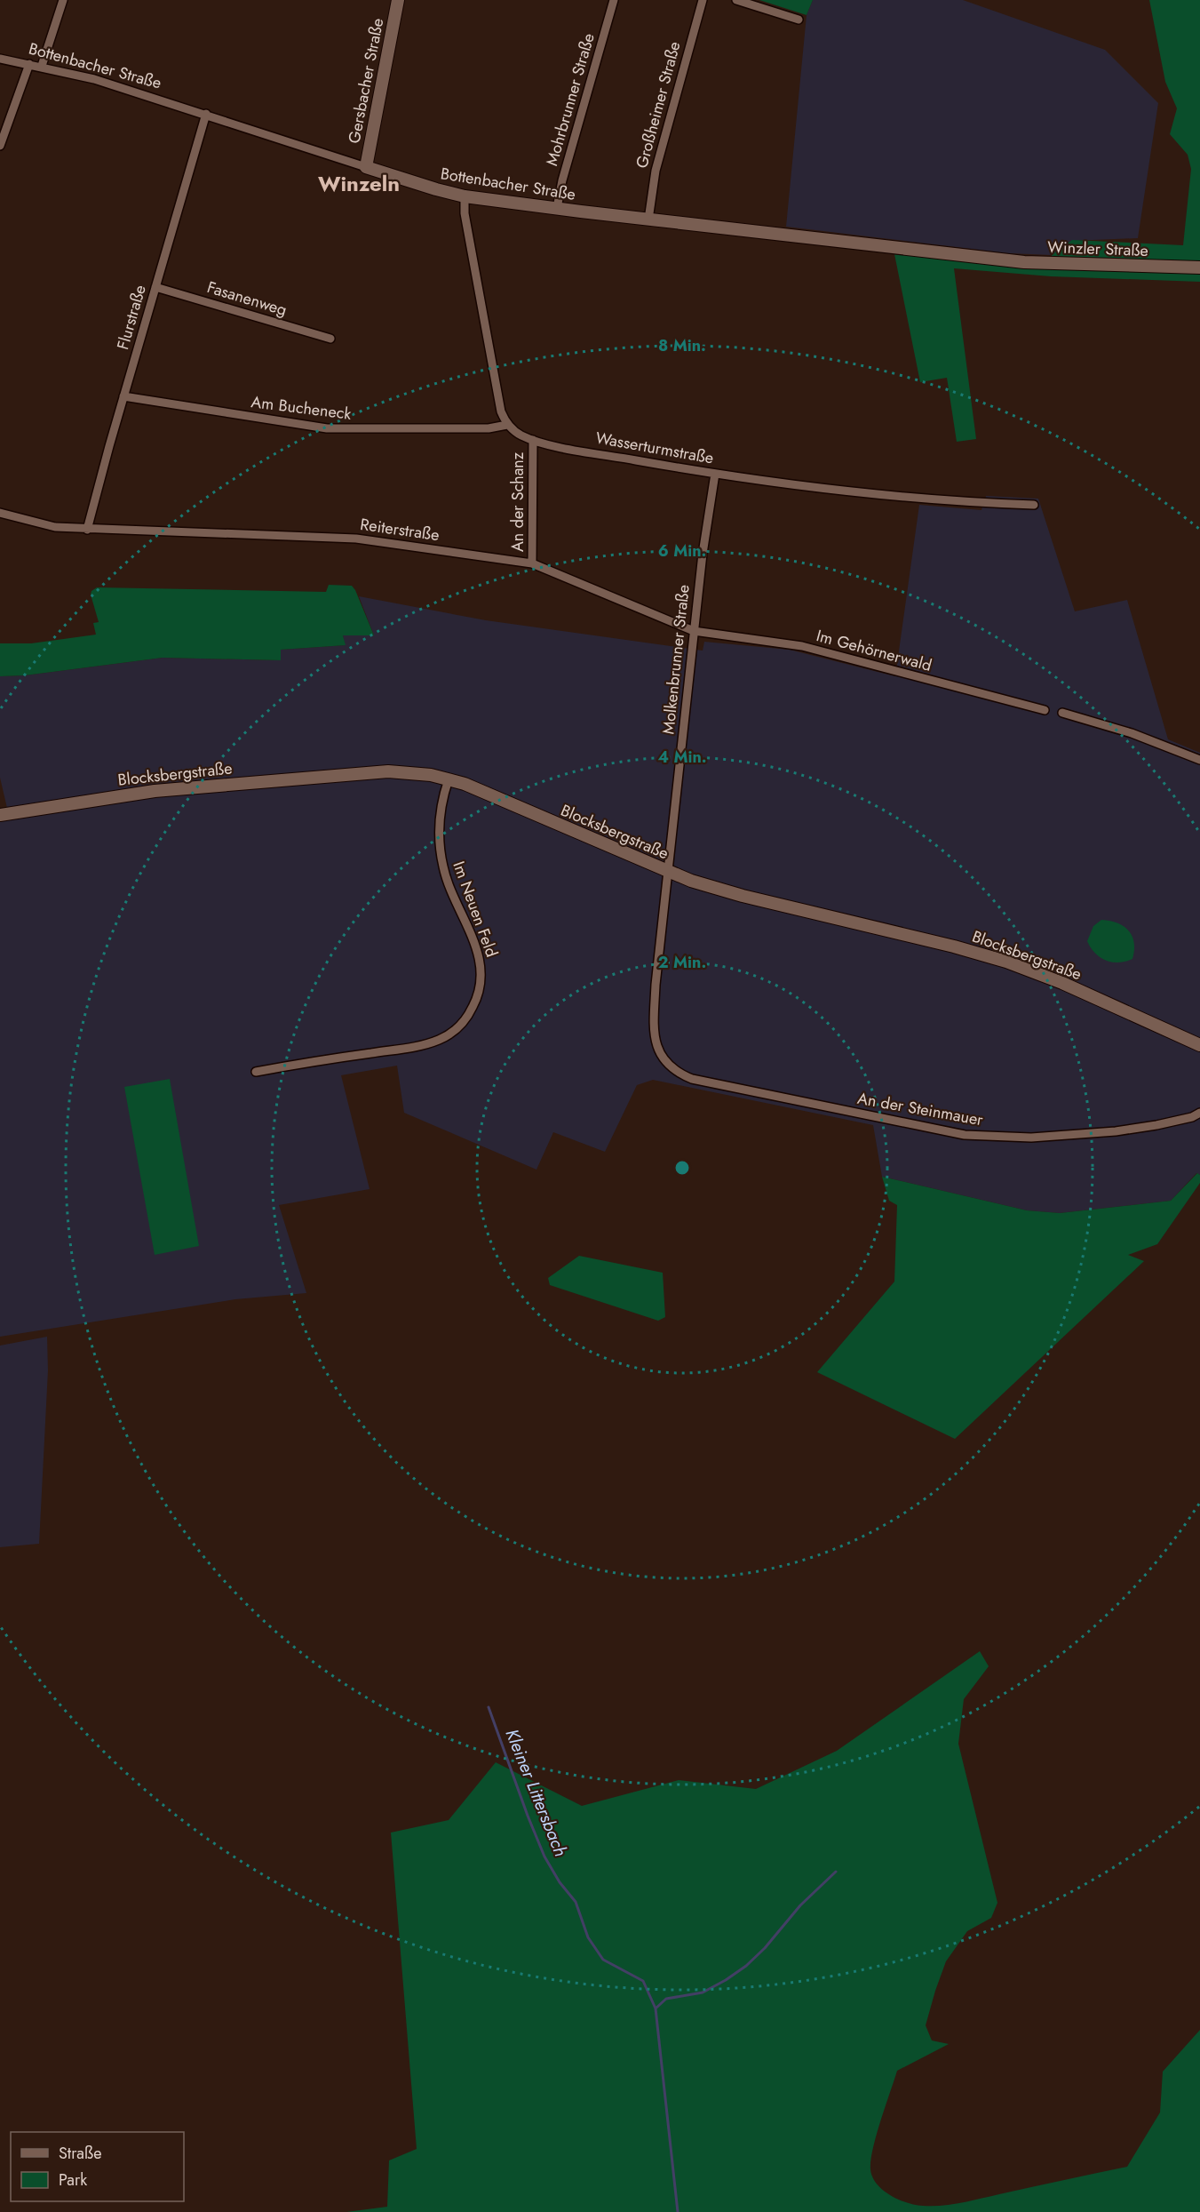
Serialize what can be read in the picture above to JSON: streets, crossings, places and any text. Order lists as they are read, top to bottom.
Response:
{
  "streets": {
    "main road": [
      "Bottenbacher Straße",
      "Gersbacher Straße",
      "Winzler Straße",
      "Blocksbergstraße"
    ],
    "street": [
      "Mohrbrunner Straße",
      "Großheimer Straße",
      "Fasanenweg",
      "Flurstraße",
      "Am Bucheneck",
      "Wasserturmstraße",
      "An der Schanz",
      "Reiterstraße",
      "Im Gehörnerwald",
      "Molkenbrunner Straße",
      "Im Neuen Feld",
      "An der Steinmauer"
    ]
  },
  "crossings": [
    ["Bottenbacher Straße", "Gersbacher Straße"],
    ["Bottenbacher Straße", "Mohrbrunner Straße"],
    ["Bottenbacher Straße", "Großheimer Straße"],
    ["Bottenbacher Straße", "Winzler Straße"],
    ["Bottenbacher Straße", "Flurstraße"],
    ["Fasanenweg", "Flurstraße"],
    ["Flurstraße", "Am Bucheneck"],
    ["Flurstraße", "Reiterstraße"],
    ["Am Bucheneck", "Wasserturmstraße"],
    ["Wasserturmstraße", "An der Schanz"],
    ["Wasserturmstraße", "Molkenbrunner Straße"],
    ["An der Schanz", "Reiterstraße"],
    ["Reiterstraße", "Im Gehörnerwald"],
    ["Reiterstraße", "Molkenbrunner Straße"],
    ["Im Gehörnerwald", "Molkenbrunner Straße"],
    ["Molkenbrunner Straße", "Blocksbergstraße"],
    ["Molkenbrunner Straße", "An der Steinmauer"],
    ["Blocksbergstraße", "Im Neuen Feld"]
  ],
  "districts": ["Winzeln"],
  "water": ["Kleiner Littersbach"],
  "legend": ["Straße", "Park"],
  "rings": [
    "8 Min.",
    "6 Min.",
    "4 Min.",
    "2 Min."
  ]
}
